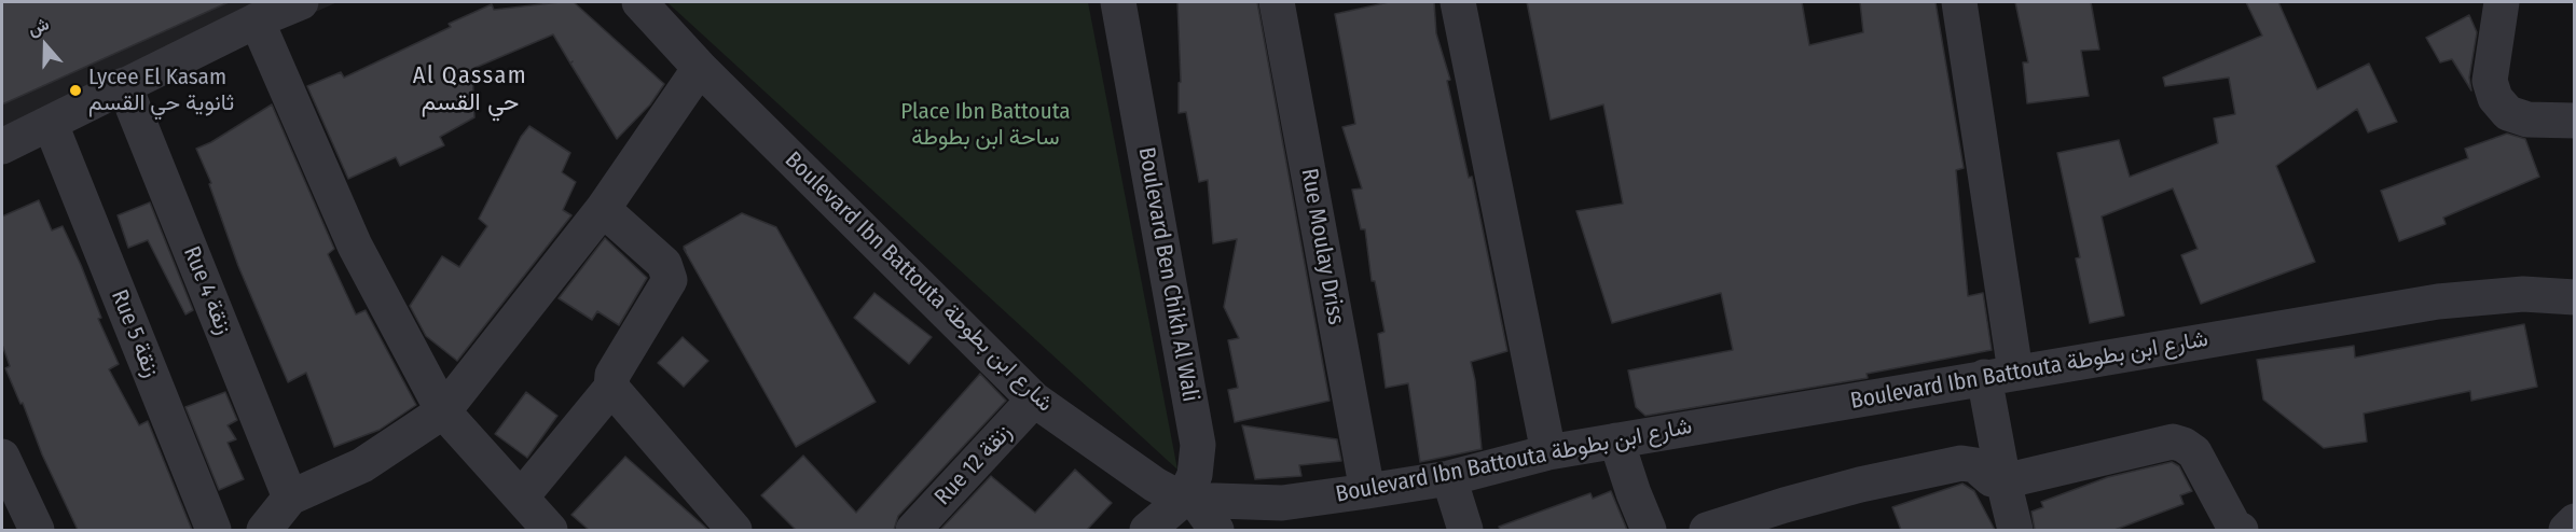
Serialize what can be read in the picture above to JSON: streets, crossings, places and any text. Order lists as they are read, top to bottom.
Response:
{
  "streets": {
    "street": [
      "Rue Moulay Driss",
      "Boulevard Ben Chikh Al Wali",
      "Boulevard Ibn Battouta شارع ابن بطوطة",
      "Rue 4 زنقة",
      "Rue 5 زنقة",
      "Rue 12 زنقة"
    ]
  },
  "crossings": [
    ["Rue Moulay Driss", "Boulevard Ibn Battouta شارع ابن بطوطة"],
    ["Boulevard Ben Chikh Al Wali", "Boulevard Ibn Battouta شارع ابن بطوطة"],
    ["Boulevard Ibn Battouta شارع ابن بطوطة", "Rue 12 زنقة"]
  ],
  "districts": ["Al Qassam حي القسم"],
  "parks": ["Place Ibn Battouta ساحة ابن بطوطة"],
  "places": ["Lycee El Kasam ثانوية حي القسم"],
  "north": "top"
}
